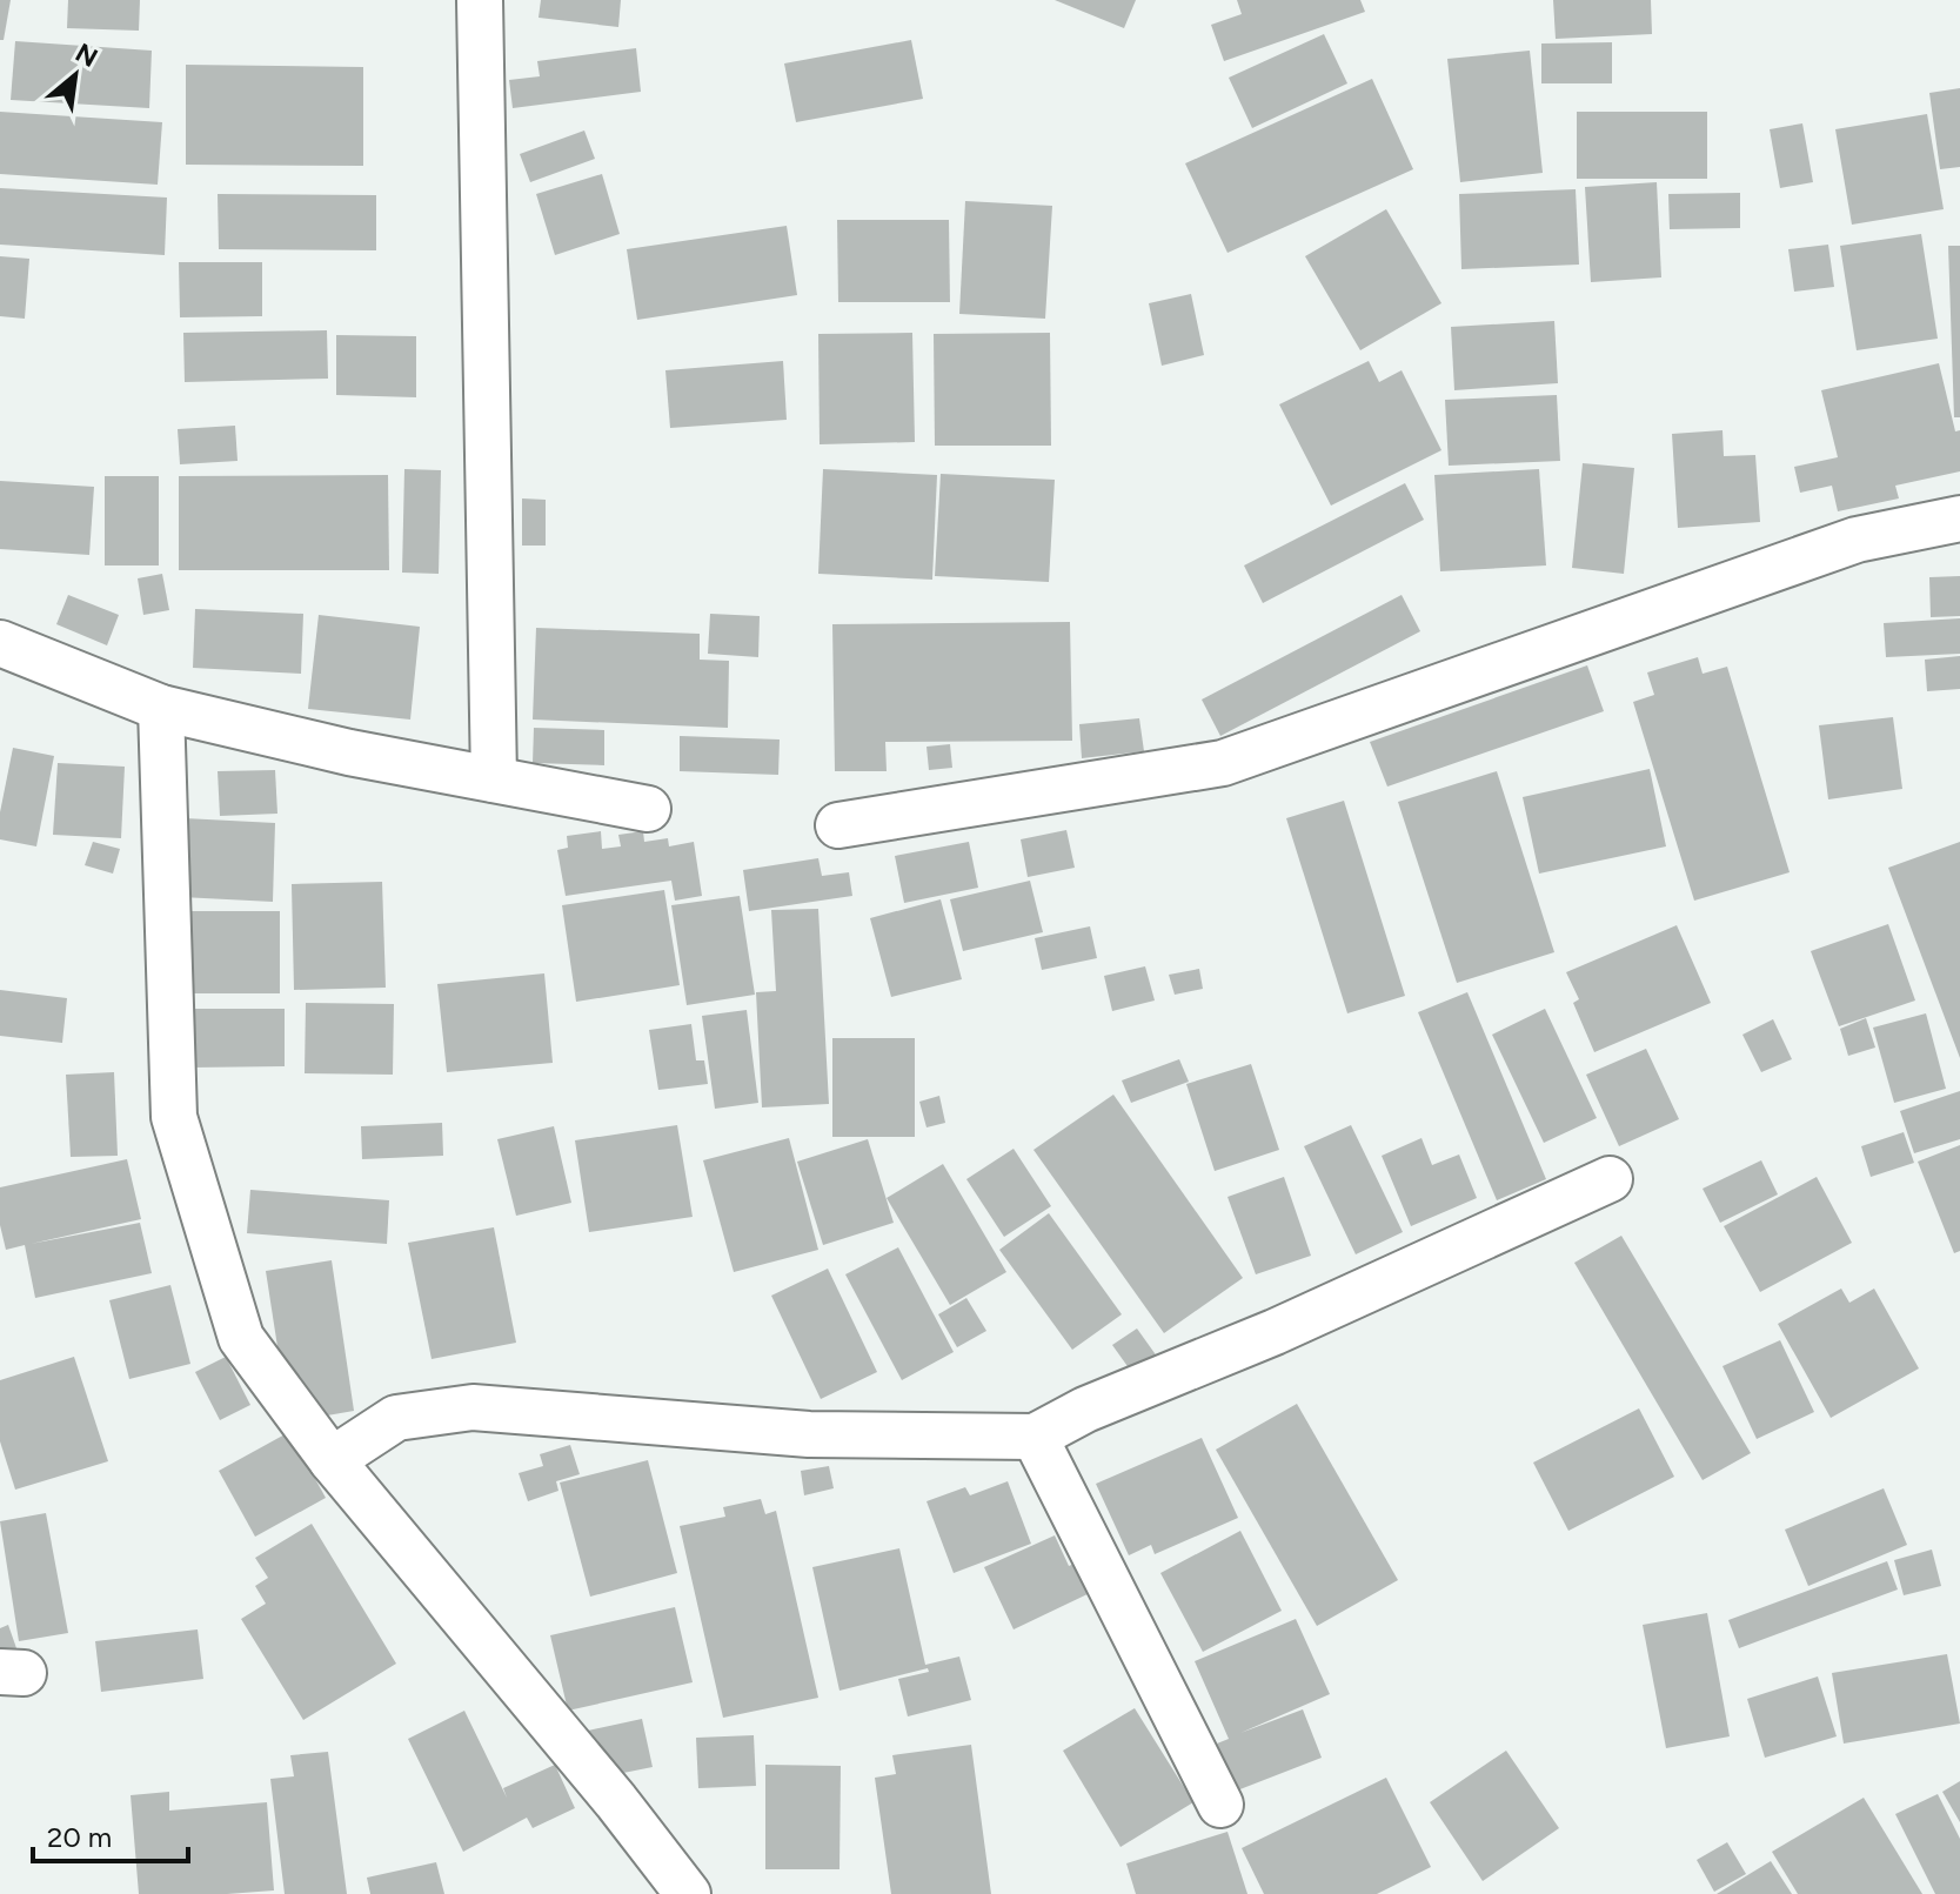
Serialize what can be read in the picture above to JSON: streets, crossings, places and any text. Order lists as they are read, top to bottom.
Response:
{
  "scale_bar": "20 m",
  "north": "top right"
}
